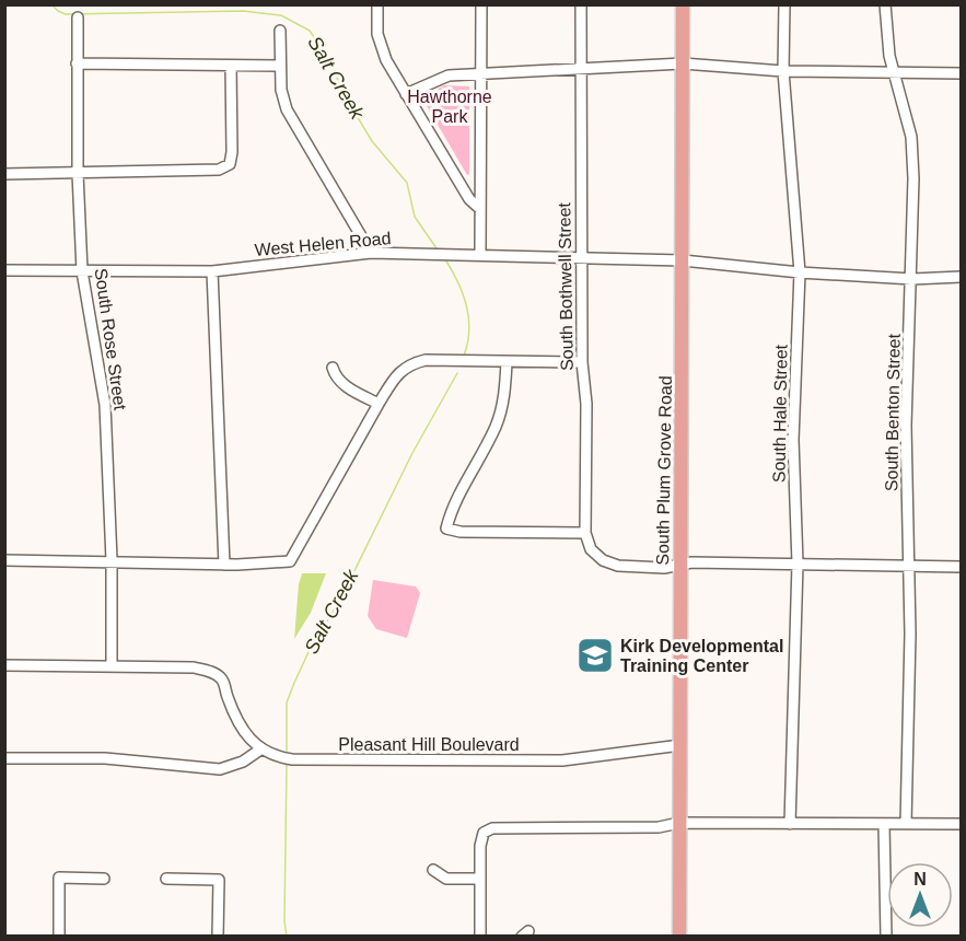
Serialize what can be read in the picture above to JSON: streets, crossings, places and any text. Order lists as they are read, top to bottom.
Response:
{
  "streets": {
    "main road": ["South Plum Grove Road"],
    "street": [
      "West Helen Road",
      "South Bothwell Street",
      "South Rose Street",
      "South Benton Street",
      "South Hale Street",
      "Pleasant Hill Boulevard"
    ]
  },
  "crossings": [
    ["West Helen Road", "South Bothwell Street"],
    ["West Helen Road", "South Rose Street"],
    ["West Helen Road", "South Benton Street"],
    ["West Helen Road", "South Hale Street"],
    ["West Helen Road", "South Plum Grove Road"],
    ["South Plum Grove Road", "Pleasant Hill Boulevard"]
  ],
  "water": ["Salt Creek"],
  "parks": ["Hawthorne Park"],
  "places": {
    "school or university": ["Kirk Developmental Training Center"]
  },
  "north": "top"
}
